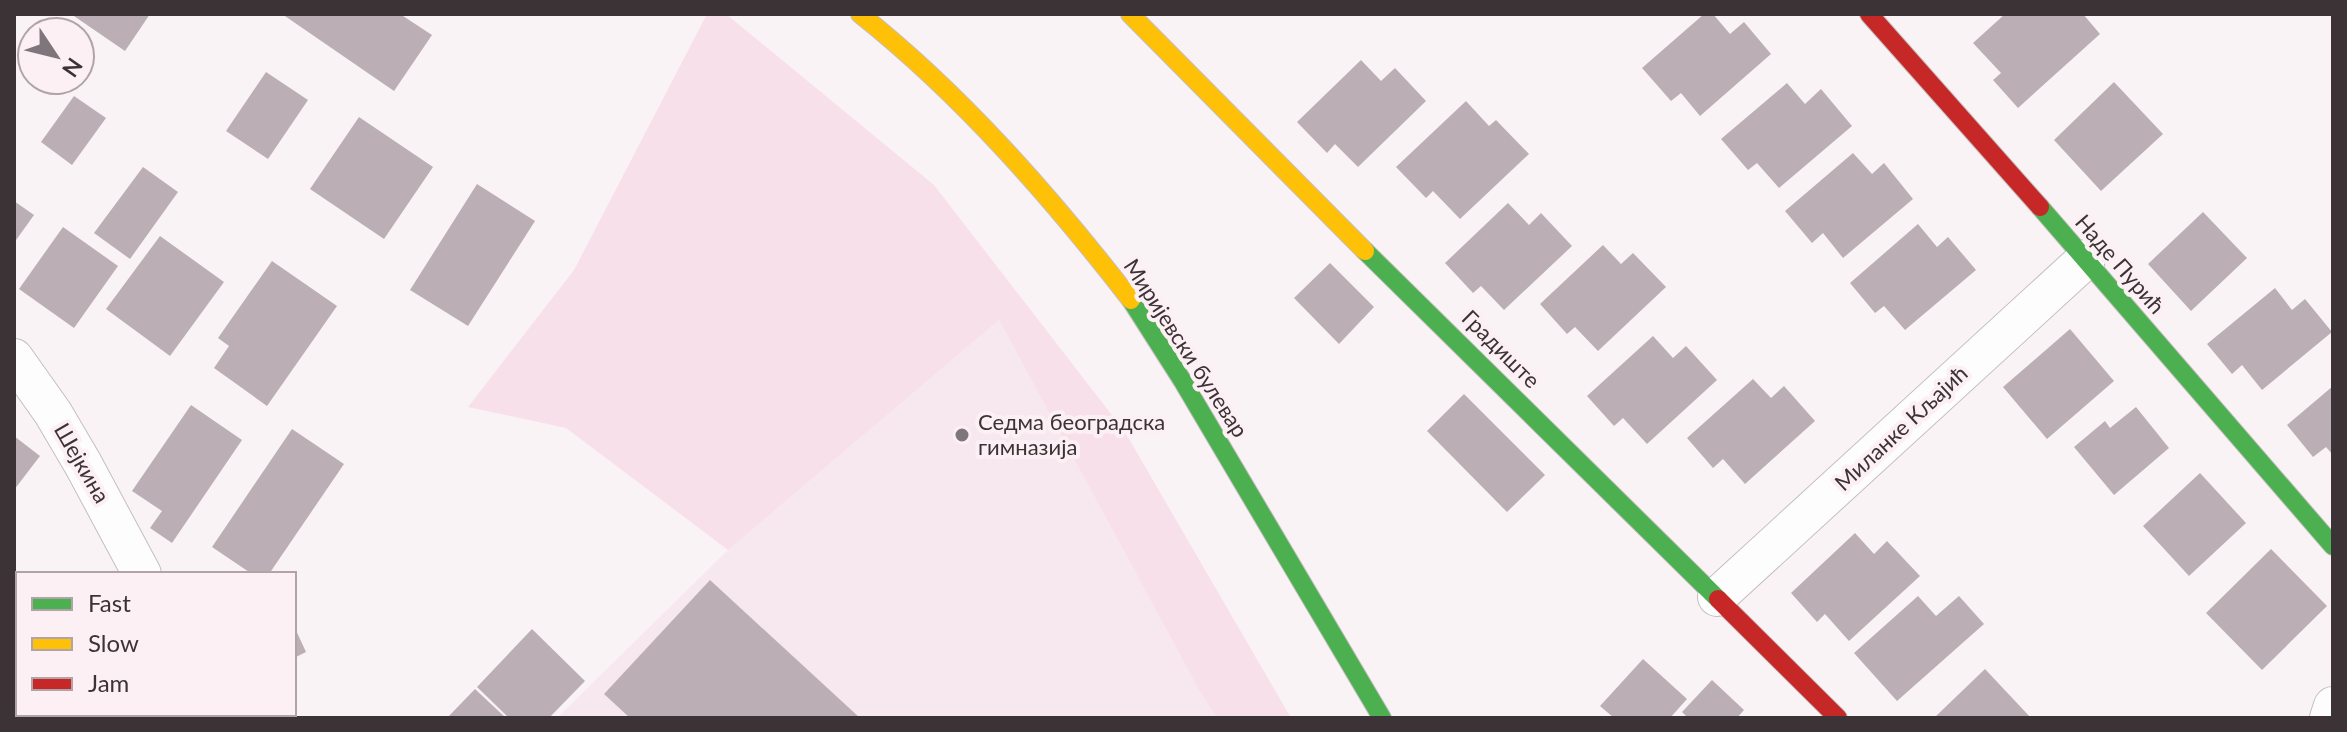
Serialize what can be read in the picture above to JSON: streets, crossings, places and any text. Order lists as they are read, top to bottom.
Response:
{
  "streets": {
    "street": [
      "Наде Пурић",
      "Миријевски булевар",
      "Градиште",
      "Миланке Кљајић",
      "Шејкина"
    ]
  },
  "crossings": [
    ["Наде Пурић", "Миланке Кљајић"],
    ["Градиште", "Миланке Кљајић"]
  ],
  "places": ["Седма београдска гимназија"],
  "legend": ["Fast", "Slow", "Jam"],
  "north": "bottom right"
}
